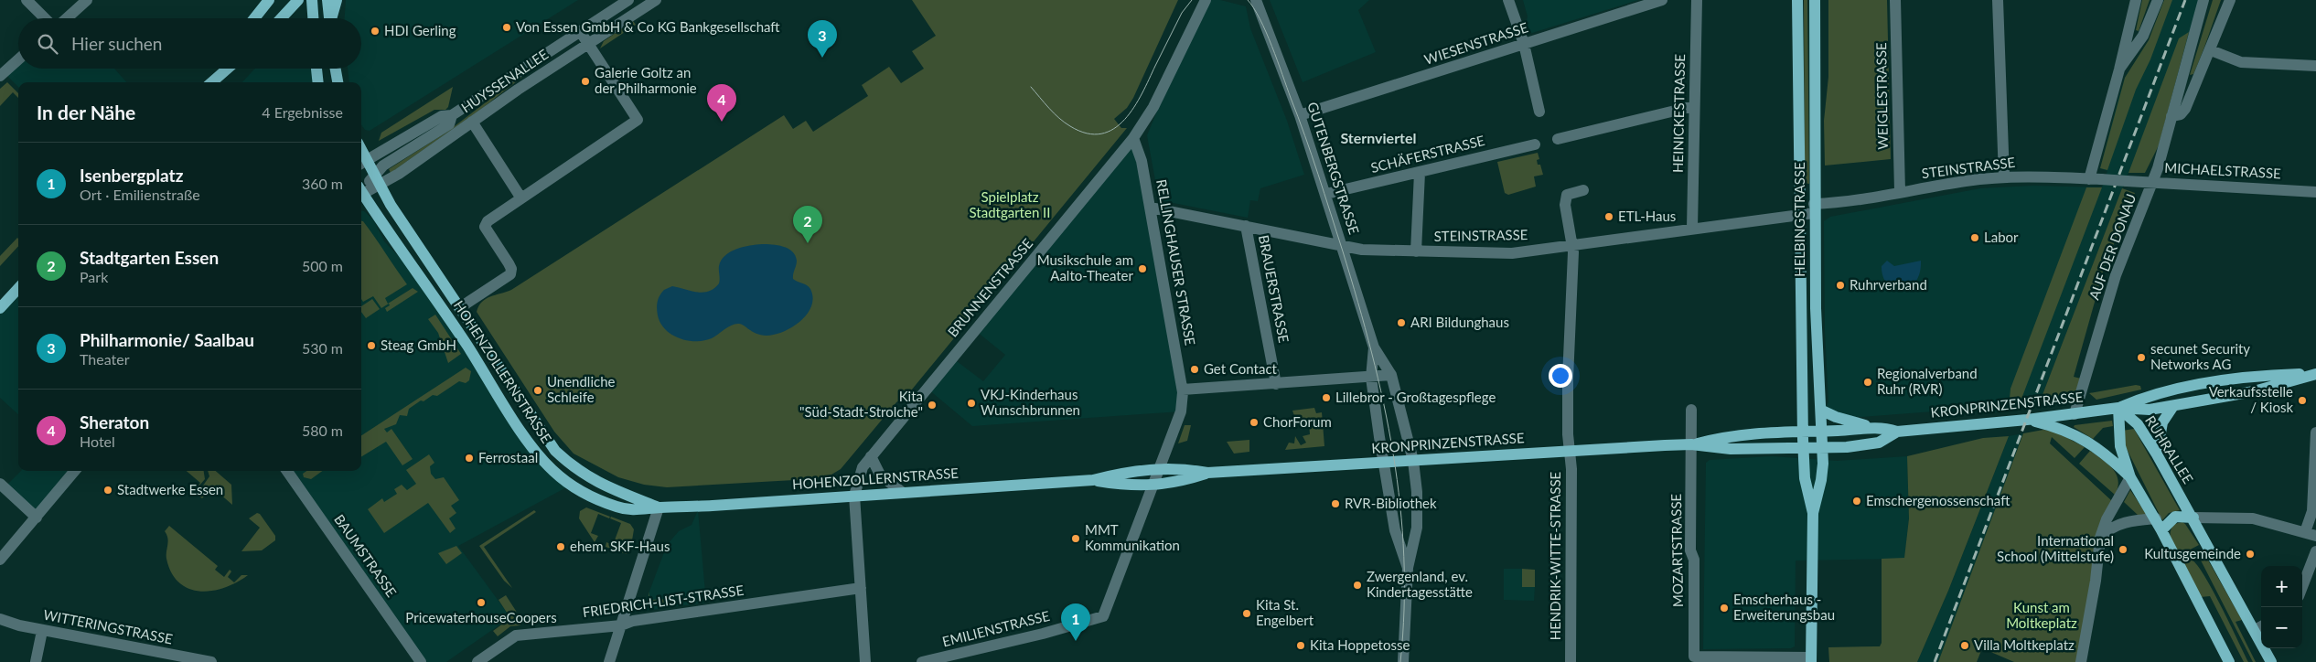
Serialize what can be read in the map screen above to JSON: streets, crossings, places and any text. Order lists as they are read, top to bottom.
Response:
{
  "streets": {
    "main road": [
      "HELBINGSTRASSE",
      "HOHENZOLLERNSTRASSE",
      "KRONPRINZENSTRASSE",
      "RUHRALLEE"
    ],
    "street": [
      "WIESENSTRASSE",
      "HUYSSENALLEE",
      "WEIGLESTRASSE",
      "HEINICKESTRASSE",
      "SCHÄFERSTRASSE",
      "GUTENBERGSTRASSE",
      "STEINSTRASSE",
      "MICHAELSTRASSE",
      "AUF DER DONAU",
      "RELLINGHAUSER STRASSE",
      "BRUNNENSTRASSE",
      "BRAUERSTRASSE",
      "MOZARTSTRASSE",
      "BAUMSTRASSE",
      "HENDRIK-WITTE-STRASSE",
      "FRIEDRICH-LIST-STRASSE",
      "WITTERINGSTRASSE",
      "EMILIENSTRASSE"
    ]
  },
  "crossings": [
    ["WIESENSTRASSE", "GUTENBERGSTRASSE"],
    ["HUYSSENALLEE", "HOHENZOLLERNSTRASSE"],
    ["WEIGLESTRASSE", "STEINSTRASSE"],
    ["HEINICKESTRASSE", "STEINSTRASSE"],
    ["SCHÄFERSTRASSE", "GUTENBERGSTRASSE"],
    ["GUTENBERGSTRASSE", "STEINSTRASSE"],
    ["GUTENBERGSTRASSE", "KRONPRINZENSTRASSE"],
    ["STEINSTRASSE", "MICHAELSTRASSE"],
    ["STEINSTRASSE", "HELBINGSTRASSE"],
    ["STEINSTRASSE", "RELLINGHAUSER STRASSE"],
    ["STEINSTRASSE", "BRAUERSTRASSE"],
    ["STEINSTRASSE", "HENDRIK-WITTE-STRASSE"],
    ["MICHAELSTRASSE", "AUF DER DONAU"],
    ["HELBINGSTRASSE", "KRONPRINZENSTRASSE"],
    ["AUF DER DONAU", "KRONPRINZENSTRASSE"],
    ["RELLINGHAUSER STRASSE", "BRUNNENSTRASSE"],
    ["RELLINGHAUSER STRASSE", "HOHENZOLLERNSTRASSE"],
    ["RELLINGHAUSER STRASSE", "KRONPRINZENSTRASSE"],
    ["RELLINGHAUSER STRASSE", "EMILIENSTRASSE"],
    ["BRUNNENSTRASSE", "HOHENZOLLERNSTRASSE"],
    ["BRUNNENSTRASSE", "FRIEDRICH-LIST-STRASSE"],
    ["HOHENZOLLERNSTRASSE", "KRONPRINZENSTRASSE"],
    ["KRONPRINZENSTRASSE", "RUHRALLEE"],
    ["KRONPRINZENSTRASSE", "MOZARTSTRASSE"],
    ["KRONPRINZENSTRASSE", "HENDRIK-WITTE-STRASSE"]
  ],
  "districts": ["Sternviertel"],
  "parks": ["Spielplatz Stadtgarten II", "Kunst am Moltkeplatz"],
  "places": [
    "Von Essen GmbH & Co KG Bankgesellschaft",
    "HDI Gerling",
    "Galerie Goltz an der Philharmonie",
    "ETL-Haus",
    "Labor",
    "Musikschule am Aalto-Theater",
    "Ruhrverband",
    "ARI Bildunghaus",
    "Steag GmbH",
    "secunet Security Networks AG",
    "Get Contact",
    "Regionalverband Ruhr (RVR)",
    "Unendliche Schleife",
    "Lillebror - Großtagespflege",
    "Verkaufsstelle / Kiosk",
    "VKJ-Kinderhaus Wunschbrunnen",
    "Kita \"Süd-Stadt-Strolche\"",
    "ChorForum",
    "Ferrostaal",
    "Stadtwerke Essen",
    "Emschergenossenschaft",
    "RVR-Bibliothek",
    "MMT Kommunikation",
    "ehem. SKF-Haus",
    "International School (Mittelstufe)",
    "Kultusgemeinde",
    "Zwergenland, ev. Kindertagesstätte",
    "PricewaterhouseCoopers",
    "Emscherhaus - Erweiterungsbau",
    "Kita St. Engelbert",
    "Kita Hoppetosse",
    "Villa Moltkeplatz"
  ],
  "page": {
    "search": "Hier suchen",
    "pins": [
      "3",
      "4",
      "2",
      "1"
    ],
    "heading": ["In der Nähe", "4 Ergebnisse"],
    "list": [
      {
        "mark": "1",
        "name": "Isenbergplatz",
        "note": "Ort · Emilienstraße",
        "value": "360 m"
      },
      {
        "mark": "2",
        "name": "Stadtgarten Essen",
        "note": "Park",
        "value": "500 m"
      },
      {
        "mark": "3",
        "name": "Philharmonie/ Saalbau",
        "note": "Theater",
        "value": "530 m"
      },
      {
        "mark": "4",
        "name": "Sheraton",
        "note": "Hotel",
        "value": "580 m"
      }
    ],
    "map_buttons": ["+", "−"]
  }
}
